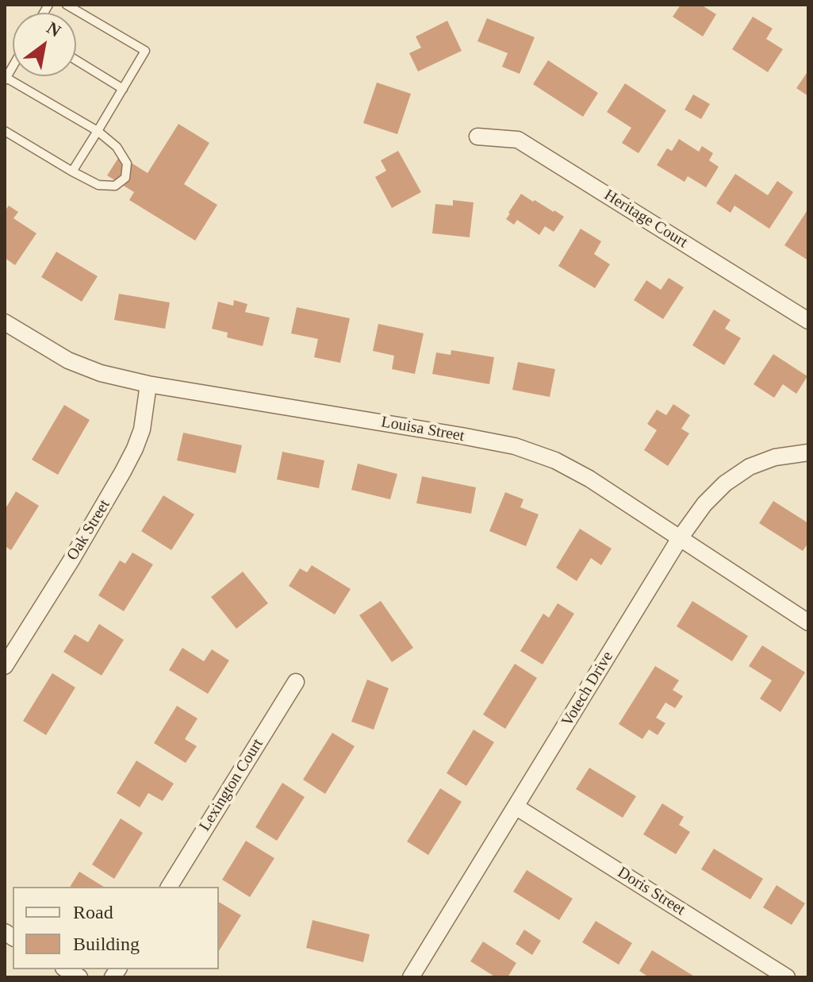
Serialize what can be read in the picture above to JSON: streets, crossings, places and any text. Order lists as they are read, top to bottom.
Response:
{
  "streets": {
    "street": [
      "Heritage Court",
      "Louisa Street",
      "Oak Street",
      "Votech Drive",
      "Lexington Court",
      "Doris Street"
    ]
  },
  "crossings": [
    ["Louisa Street", "Oak Street"],
    ["Louisa Street", "Votech Drive"],
    ["Votech Drive", "Doris Street"]
  ],
  "legend": ["Road", "Building"],
  "north": "top right"
}
